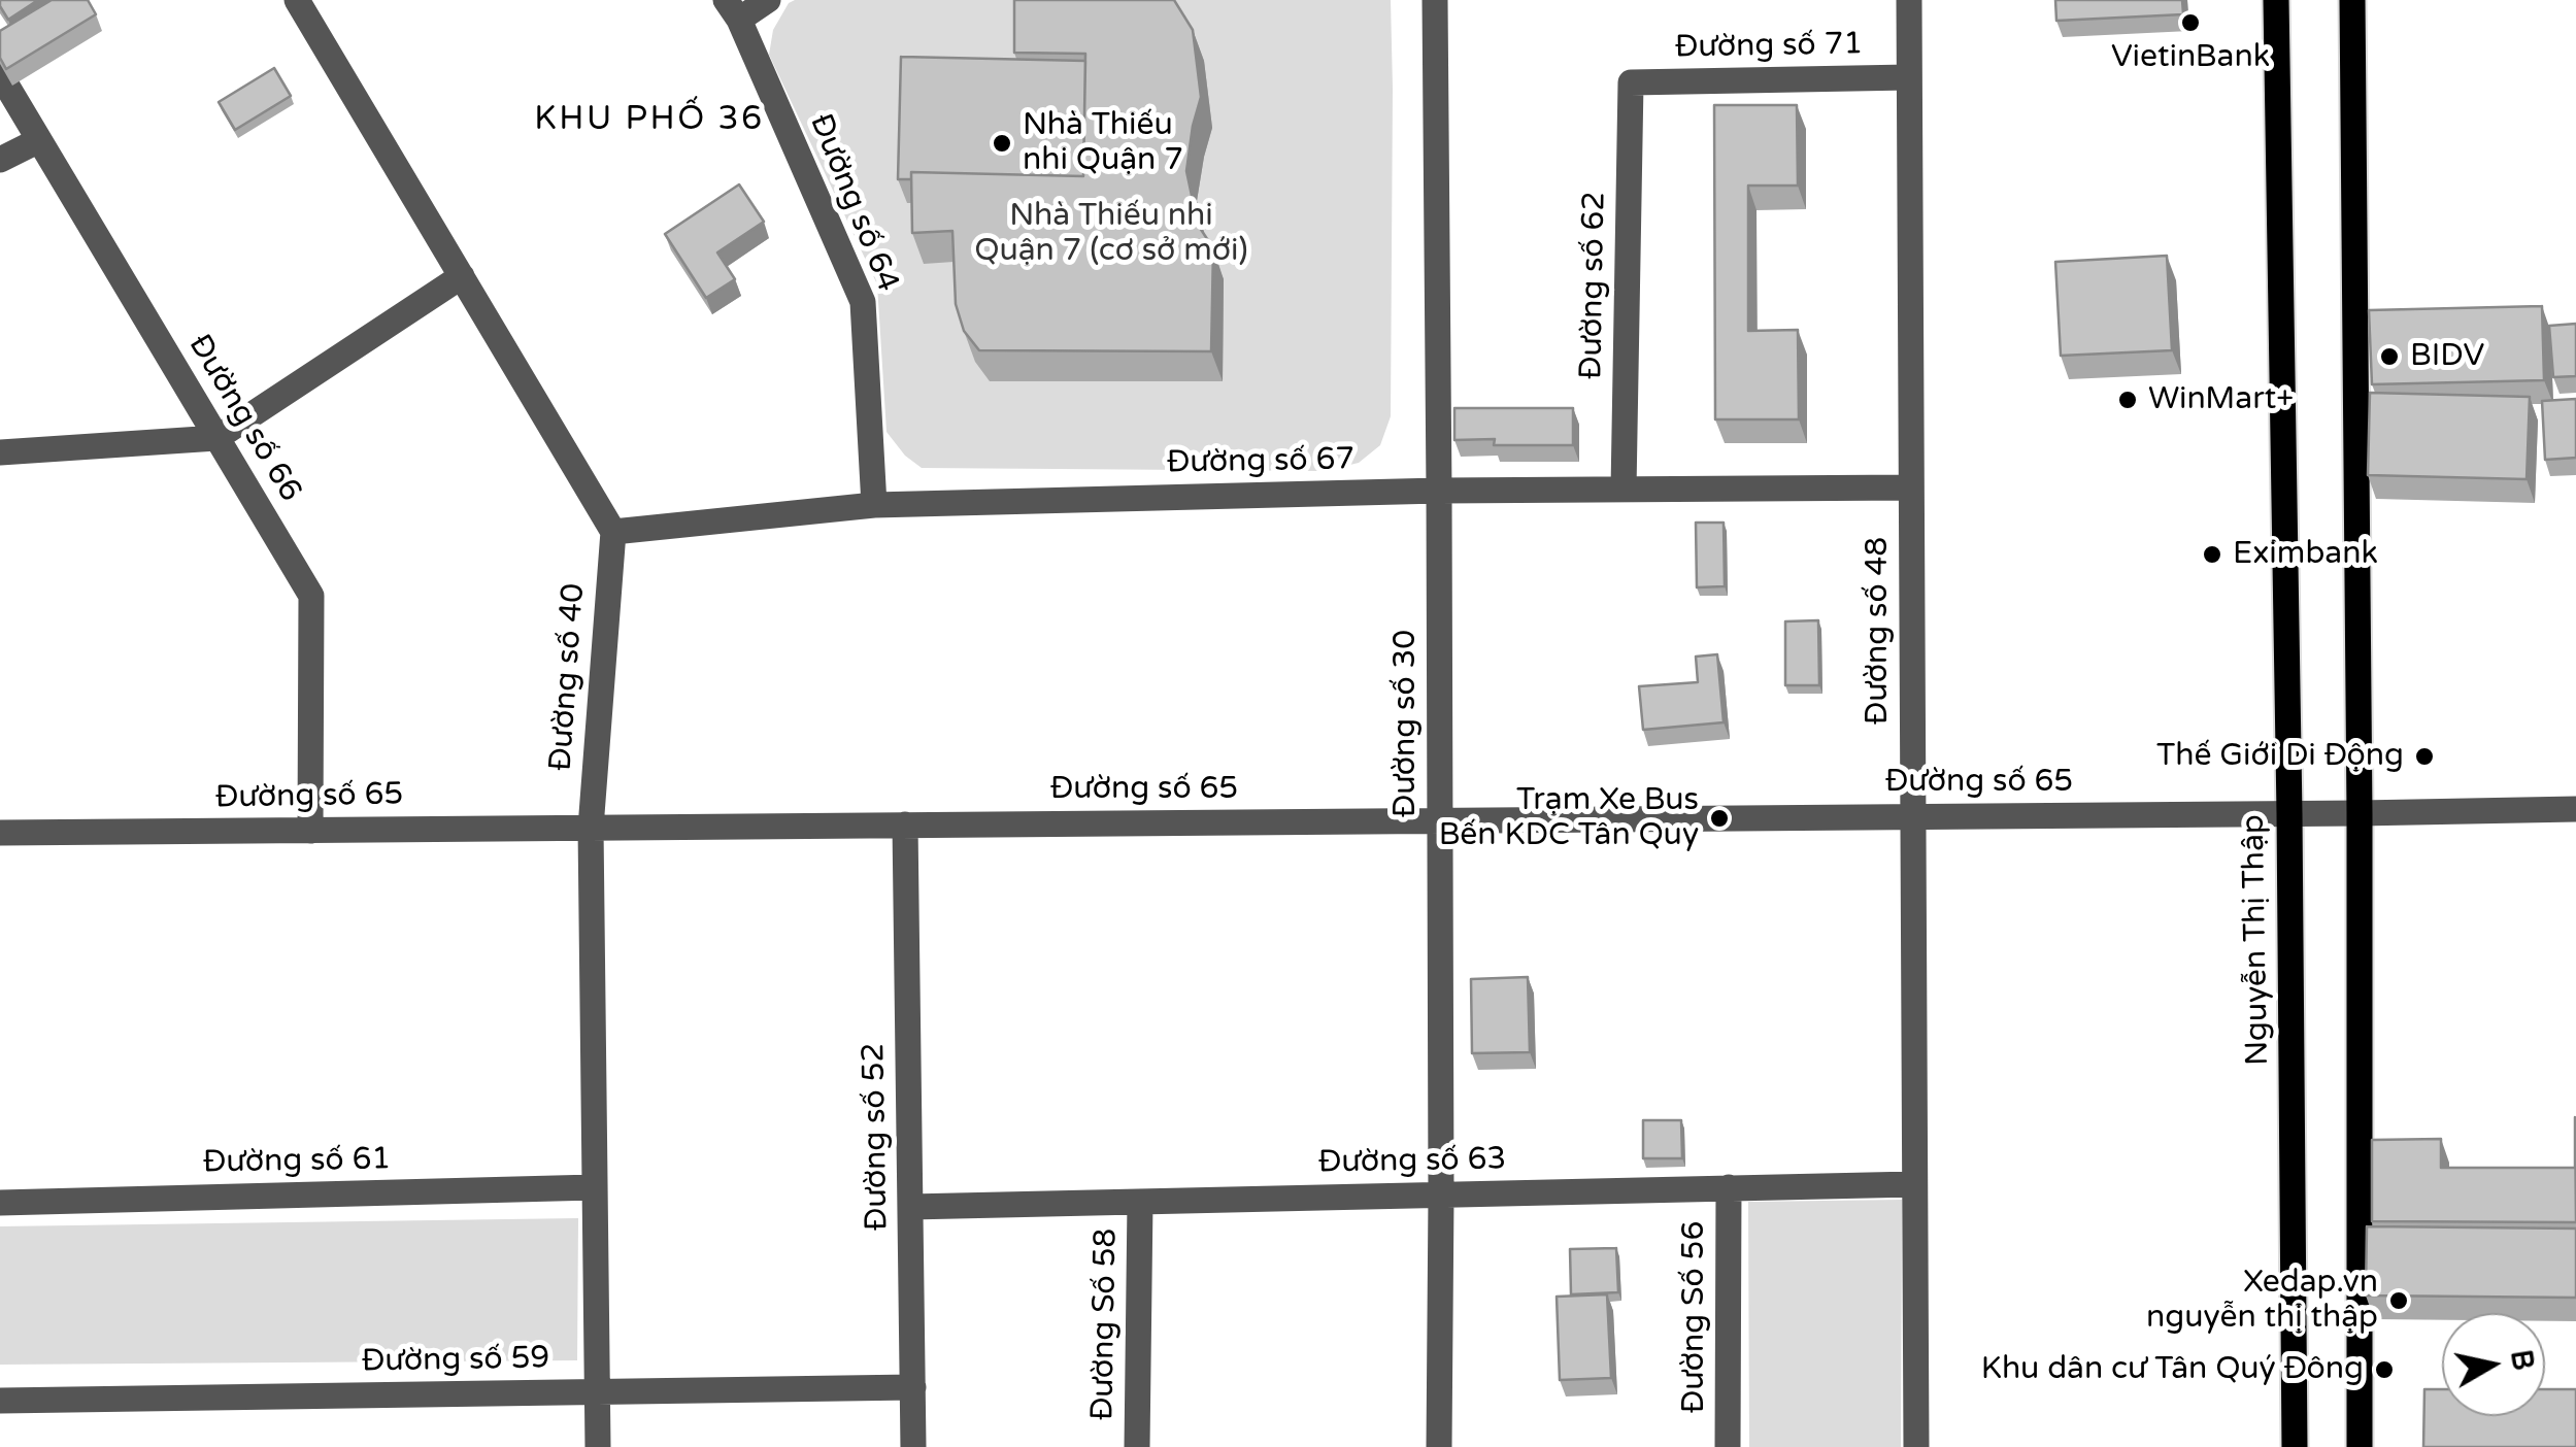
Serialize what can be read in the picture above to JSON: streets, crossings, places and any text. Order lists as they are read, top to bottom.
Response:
{
  "streets": {
    "main road": ["Nguyễn Thị Thập"],
    "street": [
      "Đường số 71",
      "Đường số 64",
      "Đường số 62",
      "Đường số 66",
      "Đường số 67",
      "Đường số 48",
      "Đường số 40",
      "Đường số 30",
      "Đường số 65",
      "Đường số 52",
      "Đường số 61",
      "Đường số 63",
      "Đường Số 56",
      "Đường Số 58",
      "Đường số 59"
    ]
  },
  "crossings": [
    ["Đường số 71", "Đường số 62"],
    ["Đường số 71", "Đường số 48"],
    ["Đường số 64", "Đường số 67"],
    ["Đường số 62", "Đường số 67"],
    ["Đường số 66", "Đường số 65"],
    ["Đường số 67", "Đường số 48"],
    ["Đường số 67", "Đường số 40"],
    ["Đường số 67", "Đường số 30"],
    ["Đường số 48", "Đường số 65"],
    ["Đường số 48", "Đường số 63"],
    ["Đường số 40", "Đường số 65"],
    ["Đường số 40", "Đường số 61"],
    ["Đường số 40", "Đường số 59"],
    ["Đường số 30", "Đường số 65"],
    ["Đường số 30", "Đường số 63"],
    ["Đường số 65", "Nguyễn Thị Thập"],
    ["Đường số 65", "Đường số 52"],
    ["Đường số 52", "Đường số 63"],
    ["Đường số 52", "Đường số 59"],
    ["Đường số 63", "Đường Số 56"],
    ["Đường số 63", "Đường Số 58"]
  ],
  "districts": ["KHU PHỐ 36"],
  "parks": ["Nhà Thiếu nhi Quận 7 (cơ sở mới)"],
  "places": [
    "VietinBank",
    "Nhà Thiếu nhi Quận 7",
    "BIDV",
    "WinMart+",
    "Eximbank",
    "Thế Giới Di Động",
    "Trạm Xe Bus Bến KDC Tân Quy",
    "Xedap.vn nguyễn thị thập",
    "Khu dân cư Tân Quý Đông"
  ],
  "north": "right"
}
